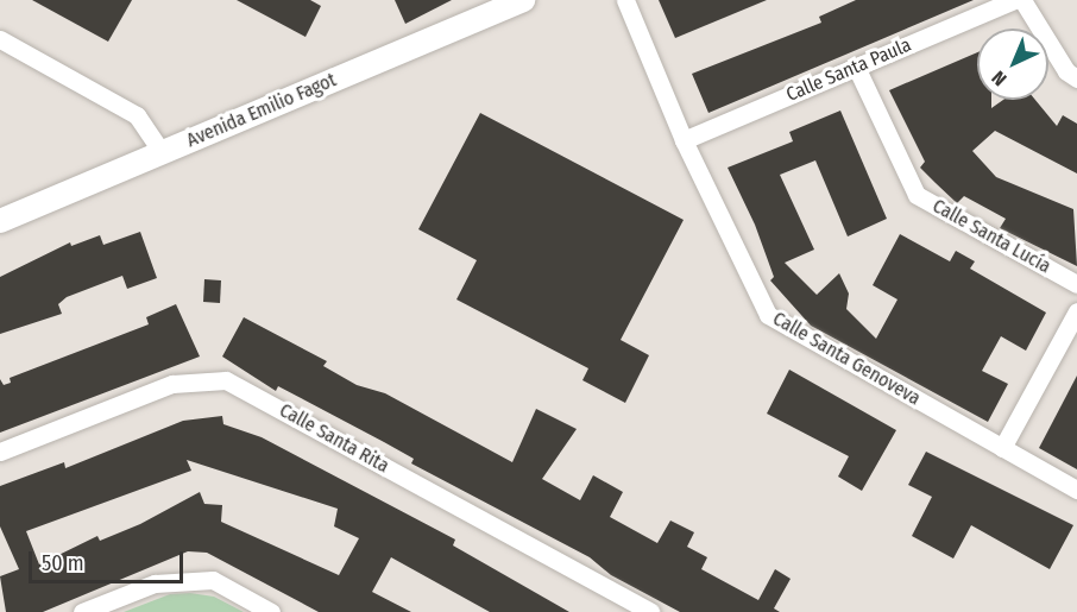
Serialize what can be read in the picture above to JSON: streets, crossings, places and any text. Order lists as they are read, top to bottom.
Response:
{
  "streets": {
    "street": [
      "Calle Santa Paula",
      "Avenida Emilio Fagot",
      "Calle Santa Lucía",
      "Calle Santa Genoveva",
      "Calle Santa Rita"
    ]
  },
  "crossings": [
    ["Calle Santa Paula", "Calle Santa Lucía"],
    ["Calle Santa Paula", "Calle Santa Genoveva"]
  ],
  "scale_bar": "50 m",
  "north": "bottom left"
}
